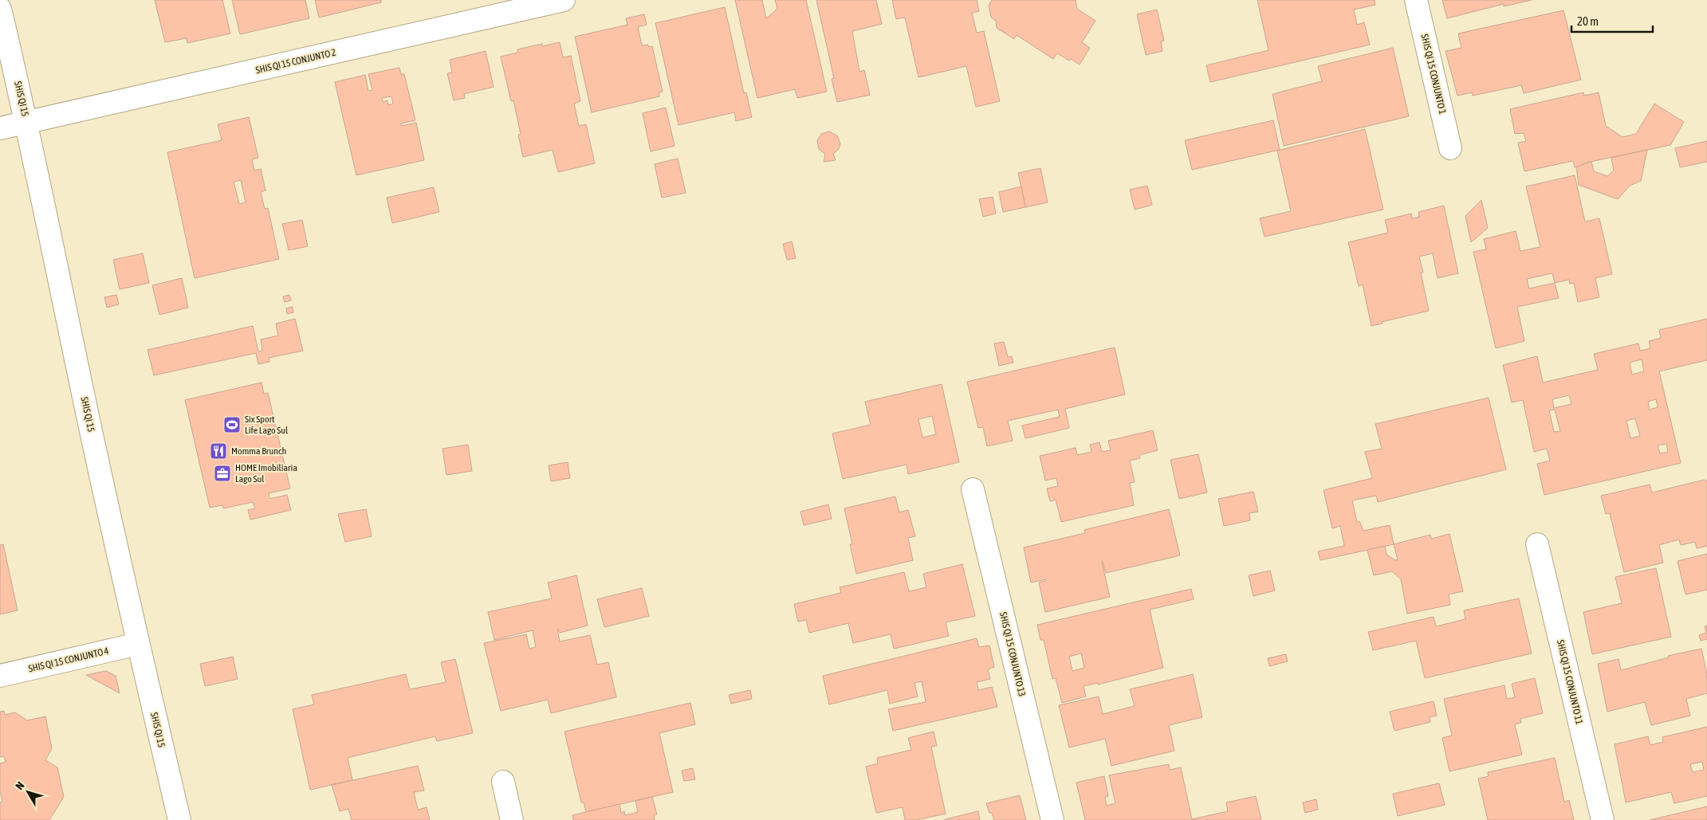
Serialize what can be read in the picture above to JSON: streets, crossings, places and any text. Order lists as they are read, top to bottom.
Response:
{
  "streets": {
    "street": [
      "SHIS QI 15 CONJUNTO 2",
      "SHIS QI 15 CONJUNTO 1",
      "SHIS QI 15",
      "SHIS QI 15 CONJUNTO 13",
      "SHIS QI 15 CONJUNTO 4",
      "SHIS QI 15 CONJUNTO 11"
    ]
  },
  "crossings": [
    ["SHIS QI 15 CONJUNTO 2", "SHIS QI 15"],
    ["SHIS QI 15", "SHIS QI 15 CONJUNTO 4"]
  ],
  "places": {
    "sports": ["Six Sport Life Lago Sul"],
    "restaurant": ["Momma Brunch"],
    "office": ["HOME Imobiliaria Lago Sul"]
  },
  "scale_bar": "20 m",
  "north": "top left"
}
